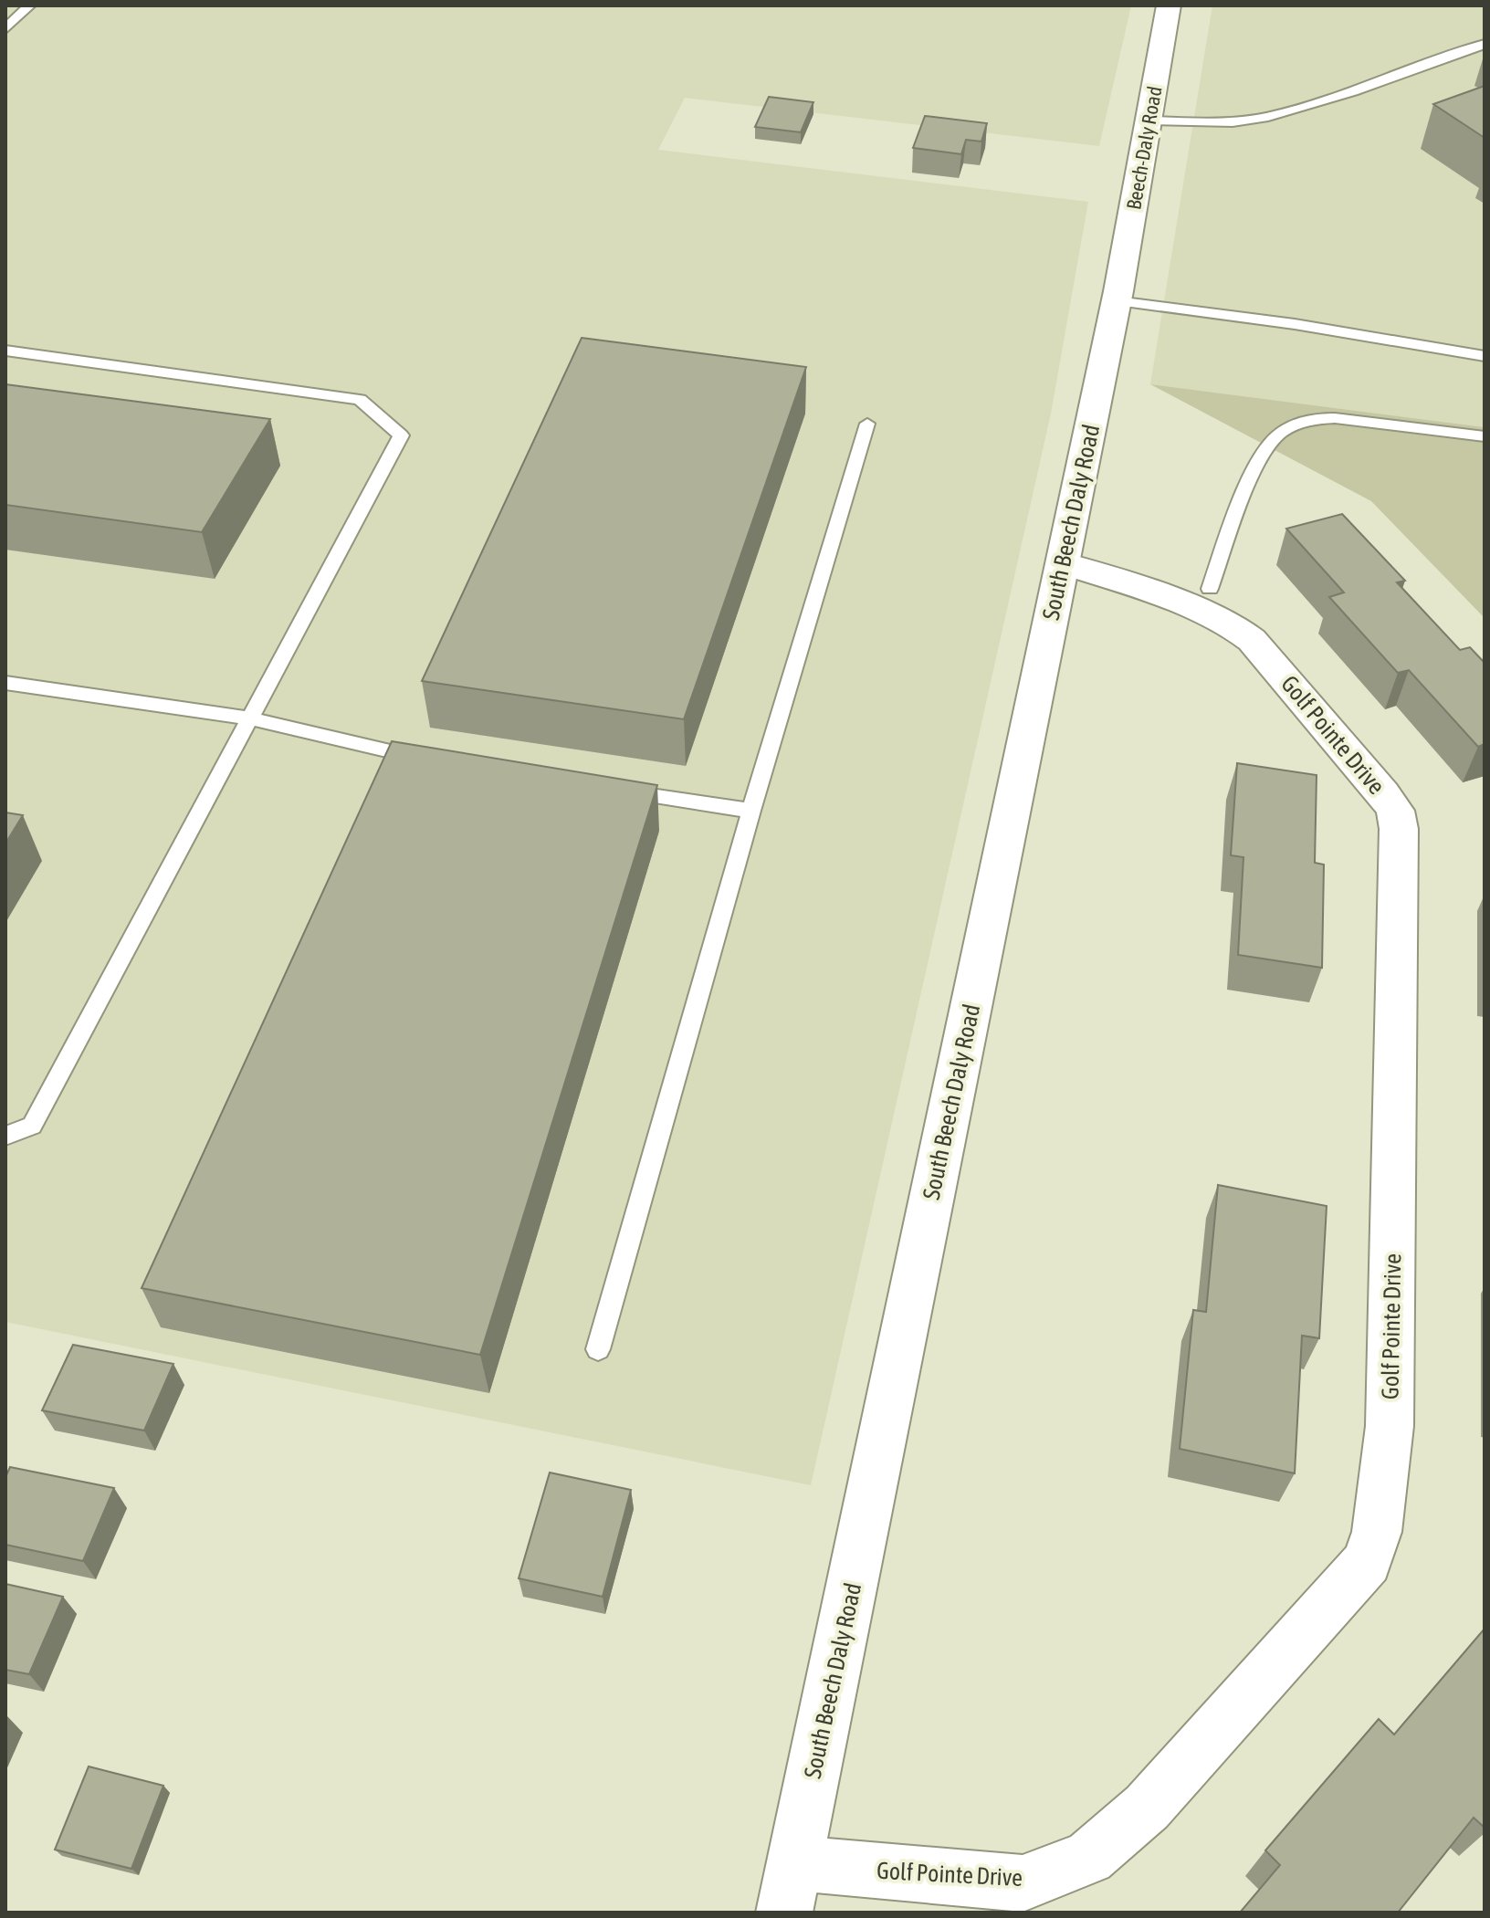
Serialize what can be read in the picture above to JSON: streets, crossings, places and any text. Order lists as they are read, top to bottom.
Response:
{
  "streets": {
    "street": ["Beech-Daly Road", "South Beech Daly Road", "Golf Pointe Drive"]
  },
  "crossings": [
    ["Beech-Daly Road", "South Beech Daly Road"],
    ["South Beech Daly Road", "Golf Pointe Drive"]
  ]
}
